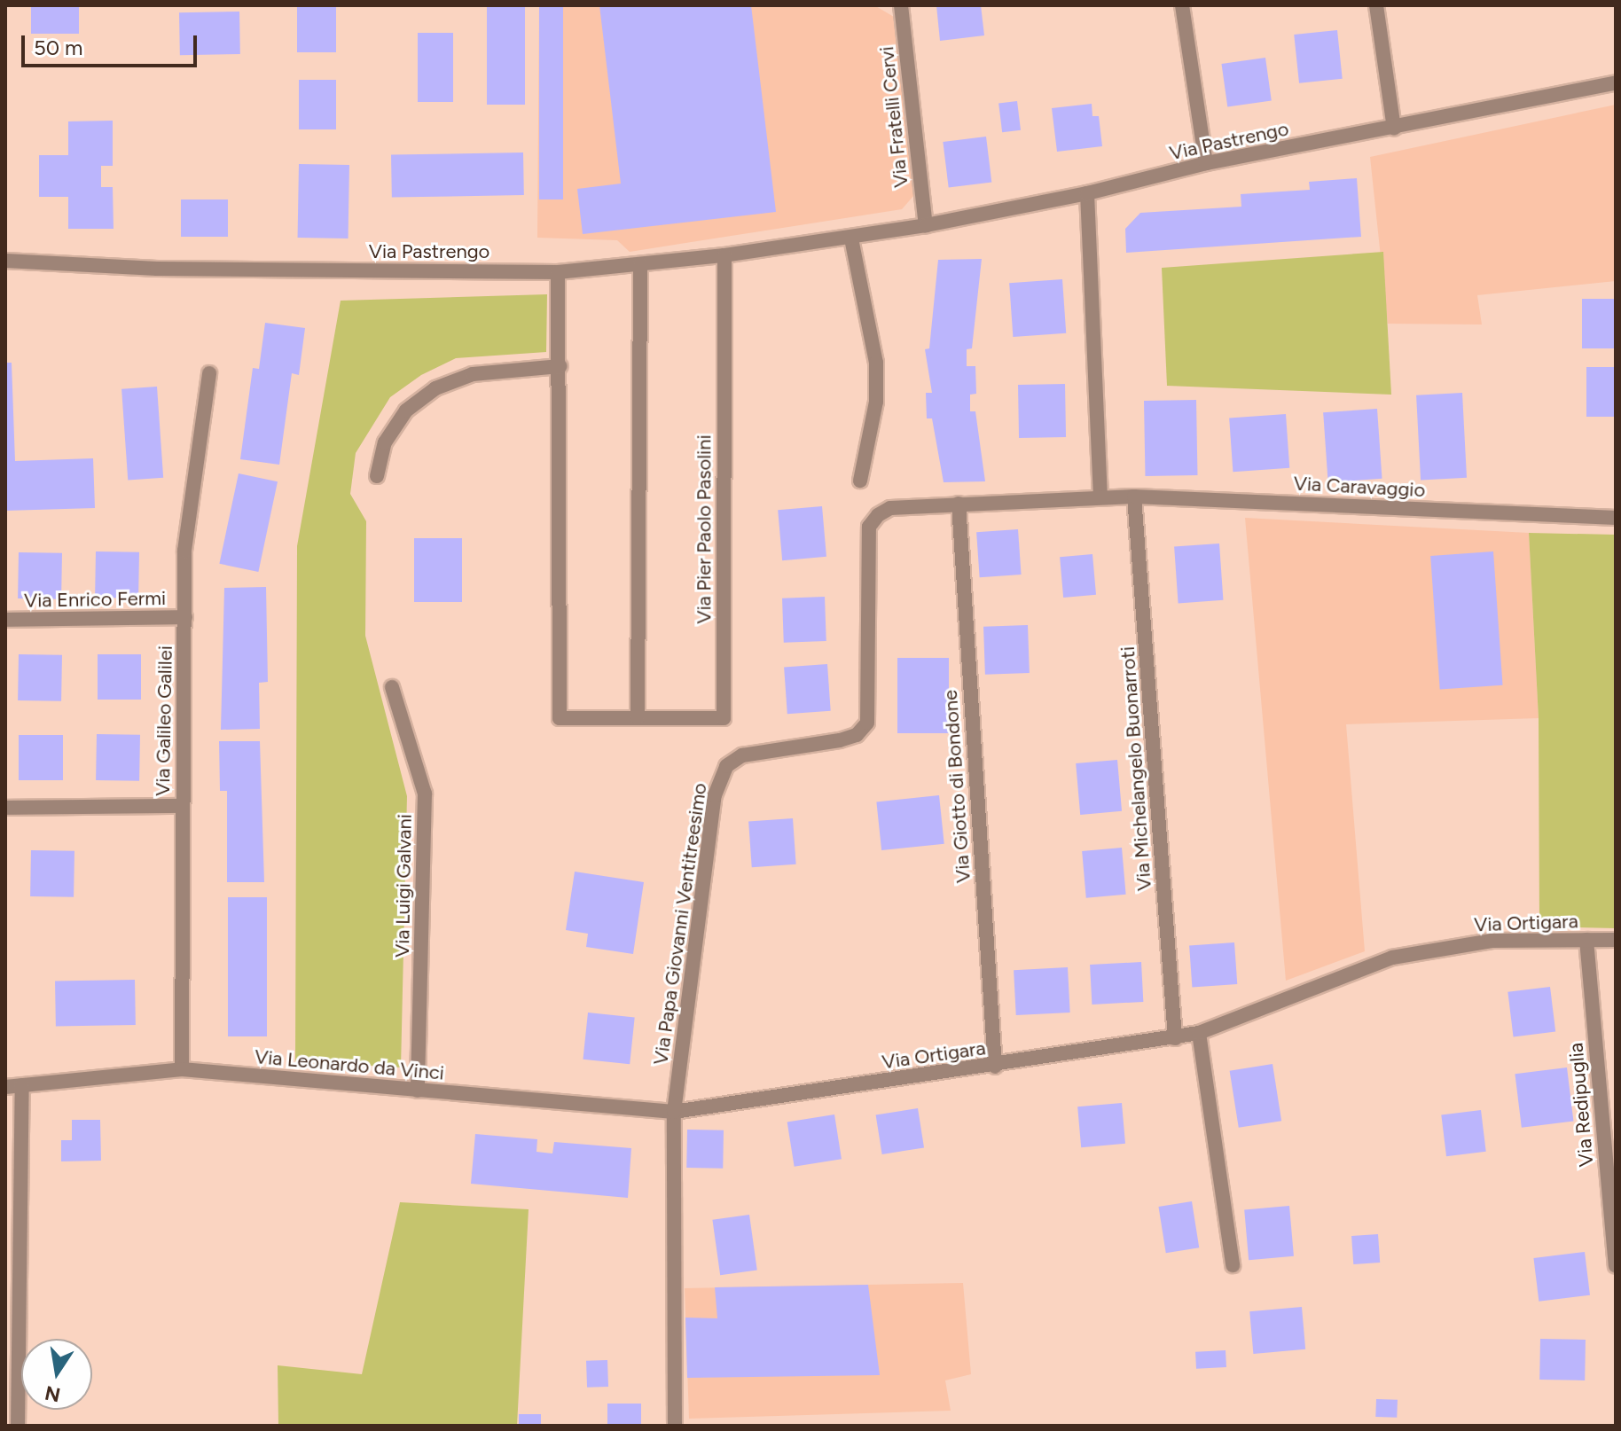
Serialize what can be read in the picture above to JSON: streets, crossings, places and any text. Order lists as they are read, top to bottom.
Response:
{
  "streets": {
    "street": [
      "Via Fratelli Cervi",
      "Via Pastrengo",
      "Via Caravaggio",
      "Via Pier Paolo Pasolini",
      "Via Enrico Fermi",
      "Via Galileo Galilei",
      "Via Michelangelo Buonarroti",
      "Via Giotto di Bondone",
      "Via Luigi Galvani",
      "Via Ortigara",
      "Via Papa Giovanni Ventitreesimo",
      "Via Leonardo da Vinci",
      "Via Redipuglia"
    ]
  },
  "crossings": [
    ["Via Fratelli Cervi", "Via Pastrengo"],
    ["Via Pastrengo", "Via Pier Paolo Pasolini"],
    ["Via Caravaggio", "Via Michelangelo Buonarroti"],
    ["Via Caravaggio", "Via Papa Giovanni Ventitreesimo"],
    ["Via Enrico Fermi", "Via Galileo Galilei"],
    ["Via Galileo Galilei", "Via Leonardo da Vinci"],
    ["Via Michelangelo Buonarroti", "Via Ortigara"],
    ["Via Giotto di Bondone", "Via Ortigara"],
    ["Via Giotto di Bondone", "Via Papa Giovanni Ventitreesimo"],
    ["Via Luigi Galvani", "Via Leonardo da Vinci"],
    ["Via Ortigara", "Via Papa Giovanni Ventitreesimo"],
    ["Via Ortigara", "Via Leonardo da Vinci"],
    ["Via Ortigara", "Via Redipuglia"],
    ["Via Papa Giovanni Ventitreesimo", "Via Leonardo da Vinci"]
  ],
  "scale_bar": "50 m",
  "north": "bottom"
}
